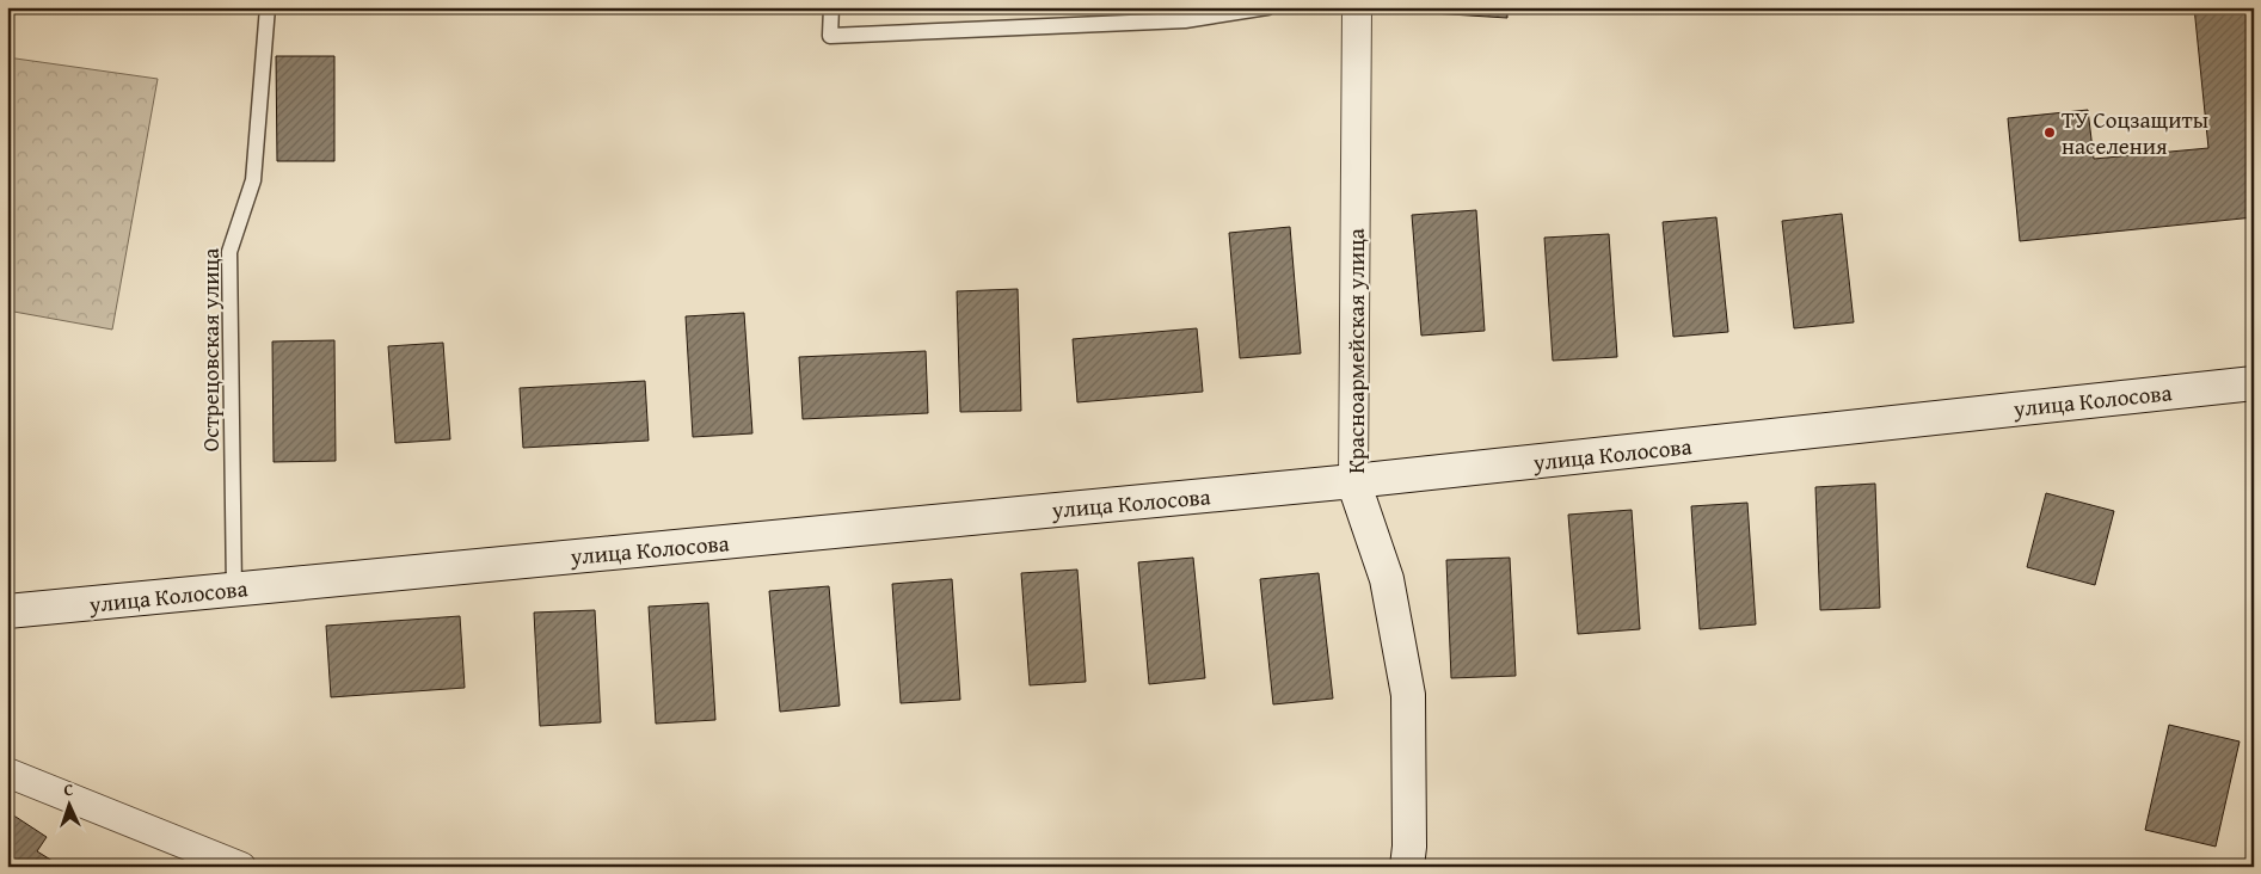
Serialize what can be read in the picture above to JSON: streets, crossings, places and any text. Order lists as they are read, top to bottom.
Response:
{
  "streets": {
    "main road": ["Красноармейская улица", "улица Колосова"],
    "lane": ["Острецовская улица"]
  },
  "crossings": [
    ["Острецовская улица", "улица Колосова"],
    ["Красноармейская улица", "улица Колосова"]
  ],
  "places": ["ТУ Соцзащиты населения"],
  "north": "top"
}
